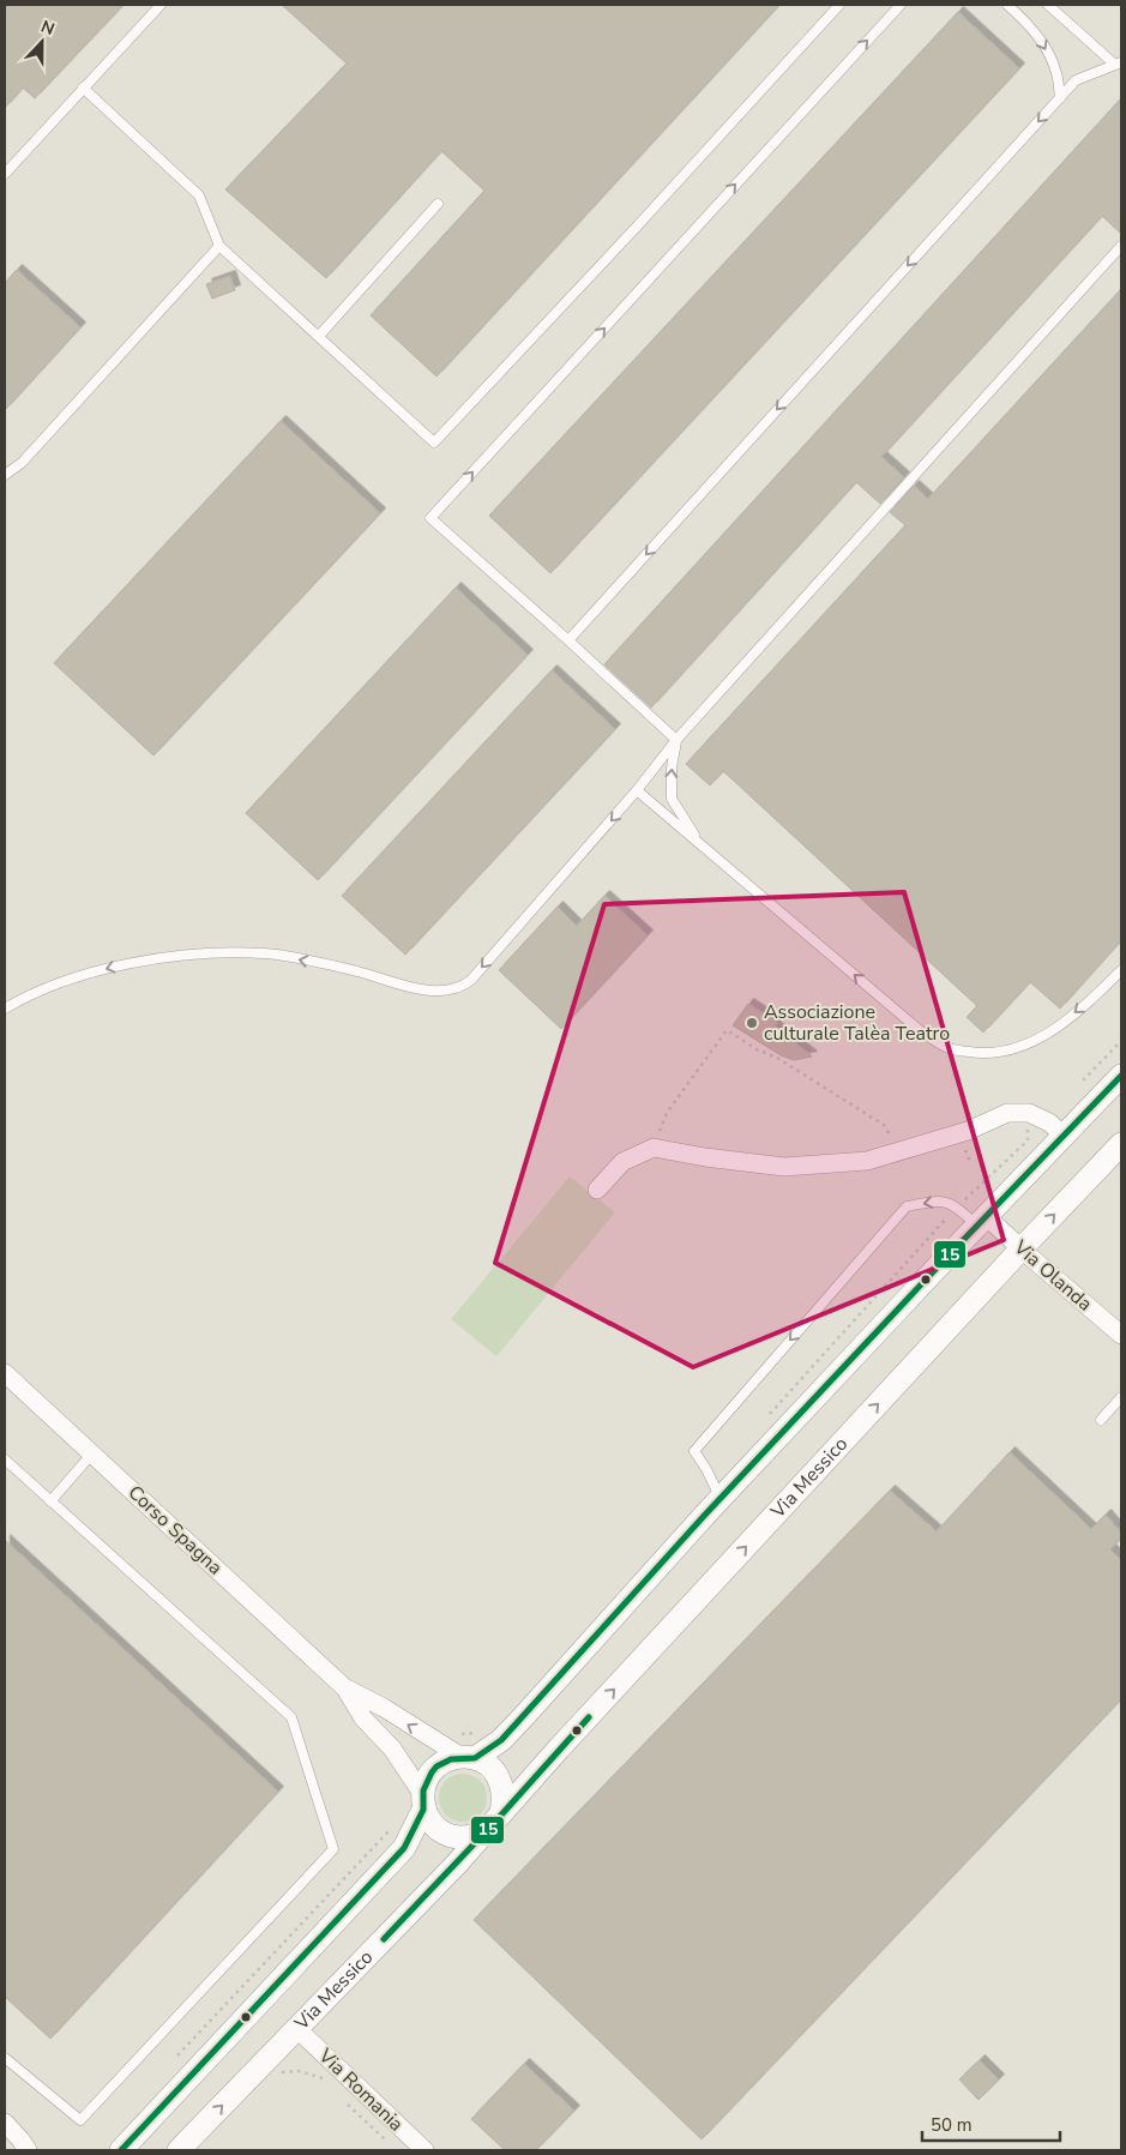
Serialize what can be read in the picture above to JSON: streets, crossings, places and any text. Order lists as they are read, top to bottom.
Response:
{
  "streets": {
    "street": [
      "Via Olanda",
      "Via Messico",
      "Corso Spagna",
      "Via Romania"
    ]
  },
  "crossings": [
    ["Via Olanda", "Via Messico"],
    ["Via Messico", "Corso Spagna"],
    ["Via Messico", "Via Romania"]
  ],
  "places": ["Associazione culturale Talèa Teatro"],
  "lines": ["transit line 15"],
  "scale_bar": "50 m",
  "north": "top"
}
